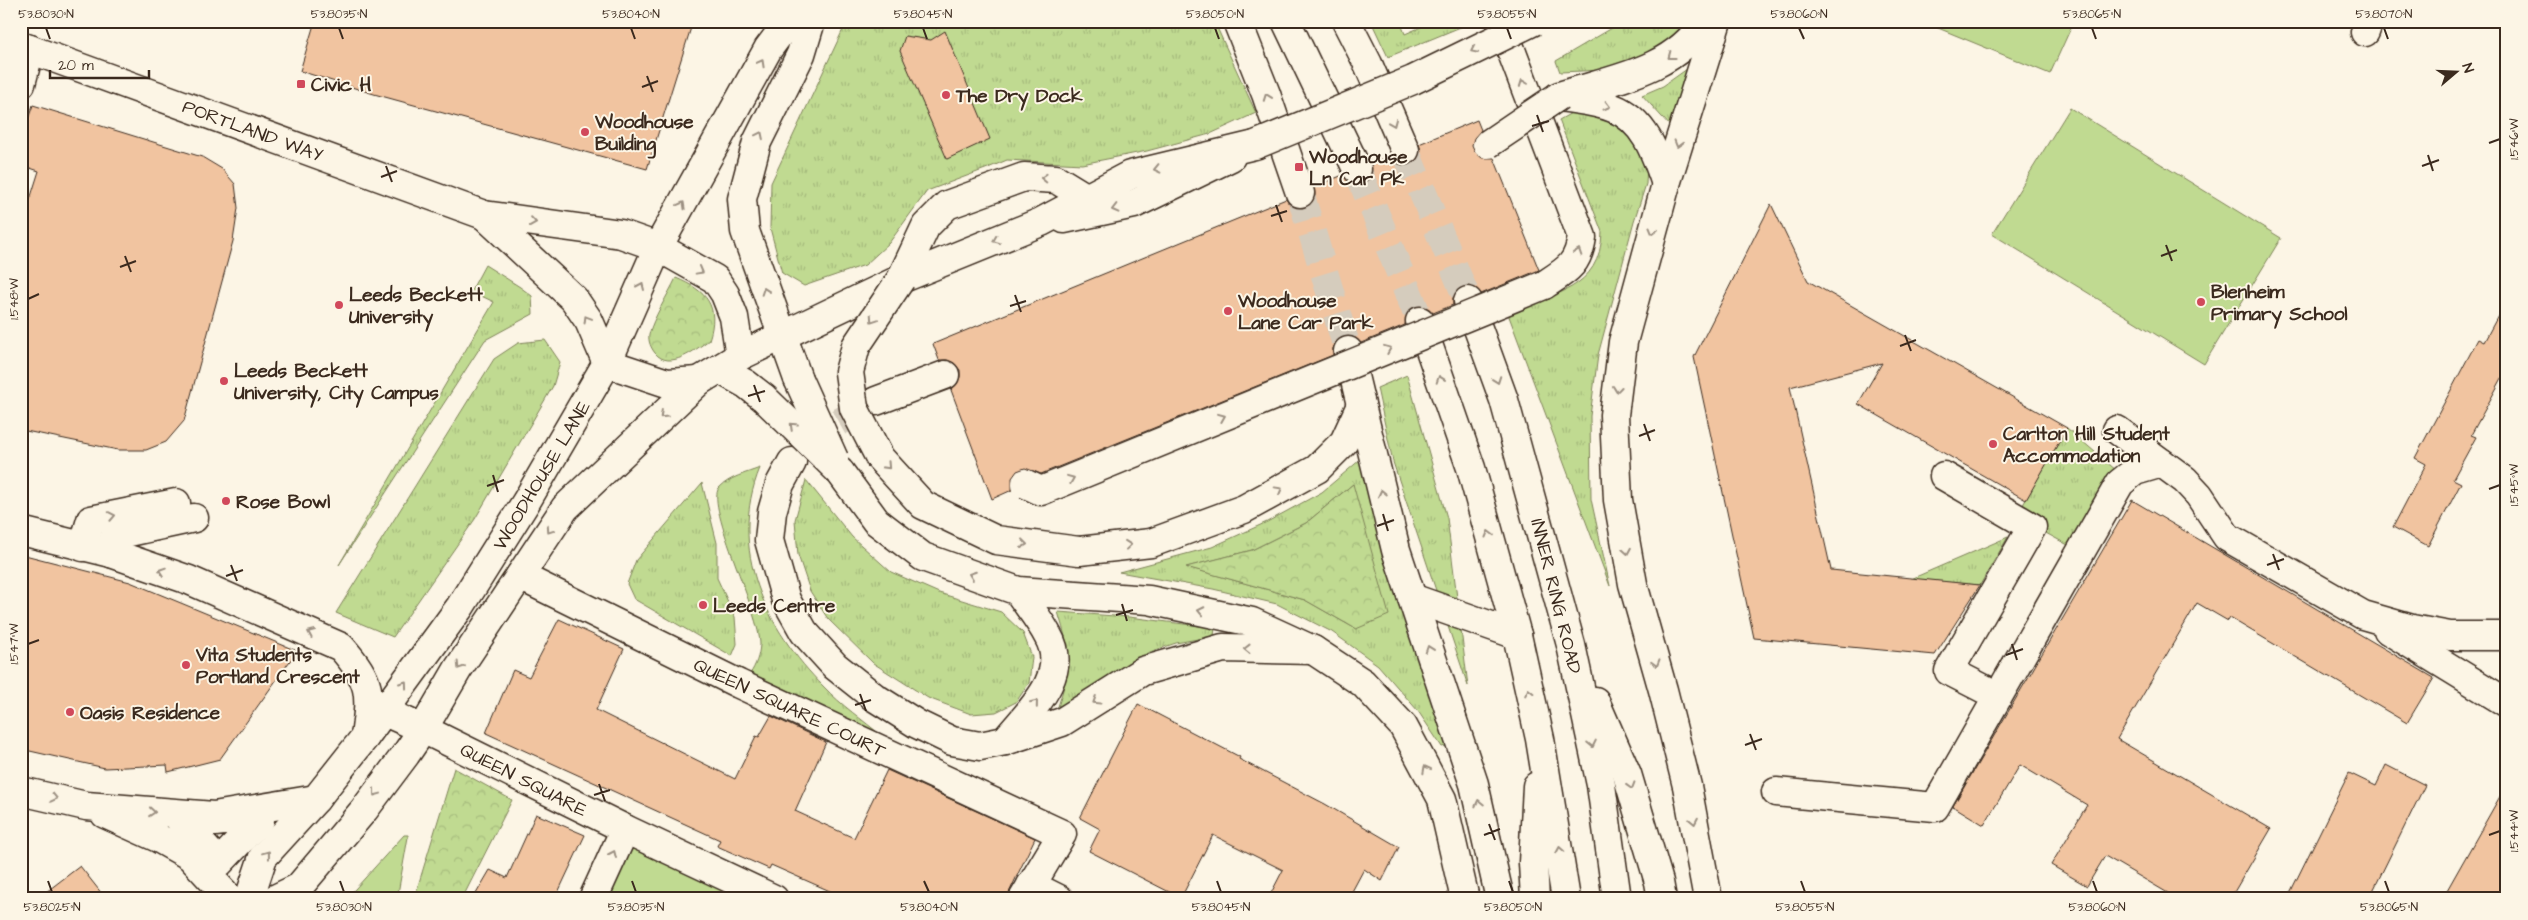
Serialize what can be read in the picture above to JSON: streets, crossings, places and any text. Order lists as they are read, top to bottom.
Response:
{
  "streets": {
    "main road": [
      "PORTLAND WAY",
      "WOODHOUSE LANE",
      "INNER RING ROAD",
      "QUEEN SQUARE COURT",
      "QUEEN SQUARE"
    ]
  },
  "crossings": [
    ["PORTLAND WAY", "WOODHOUSE LANE"],
    ["WOODHOUSE LANE", "QUEEN SQUARE COURT"],
    ["WOODHOUSE LANE", "QUEEN SQUARE"]
  ],
  "places": {
    "transit": ["Civic H", "Woodhouse Ln Car Pk"],
    "other": [
      "The Dry Dock",
      "Woodhouse Building",
      "Blenheim Primary School",
      "Leeds Beckett University",
      "Woodhouse Lane Car Park",
      "Leeds Beckett University, City Campus",
      "Carlton Hill Student Accommodation",
      "Rose Bowl",
      "Leeds Centre",
      "Vita Students Portland Crescent",
      "Oasis Residence"
    ]
  },
  "scale_bar": "20 m",
  "north": "right",
  "coordinates": [
    "53.8030°N",
    "53.8035°N",
    "53.8040°N",
    "53.8045°N",
    "53.8050°N",
    "53.8055°N",
    "53.8060°N",
    "53.8065°N",
    "53.8070°N",
    "1.546°W",
    "1.548°W",
    "1.545°W",
    "1.547°W",
    "1.544°W",
    "53.8025°N"
  ]
}
